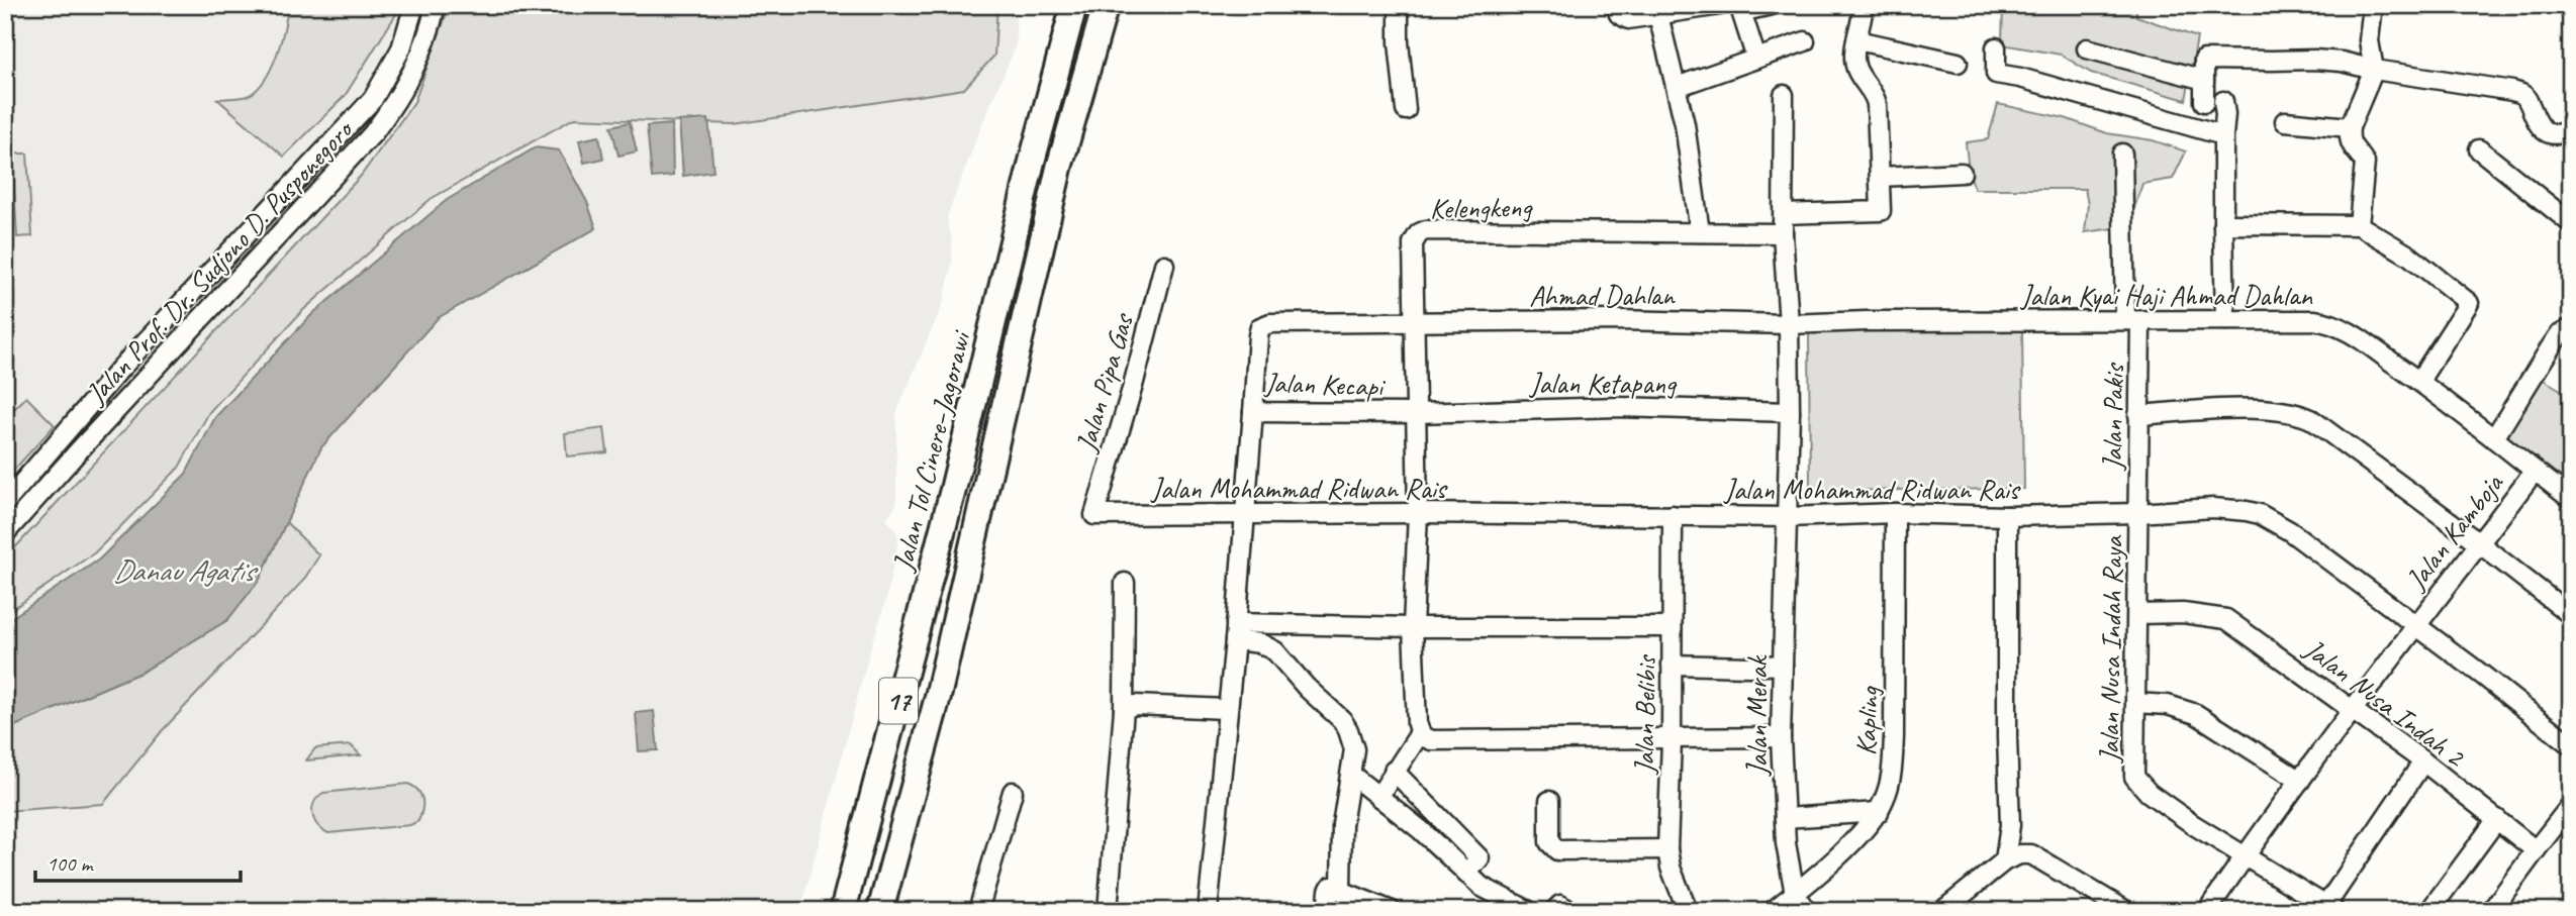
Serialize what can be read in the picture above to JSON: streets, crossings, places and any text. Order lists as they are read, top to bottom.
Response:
{
  "streets": {
    "highway": ["Jalan Tol Cinere–Jagorawi", "17"],
    "street": [
      "Kelengkeng",
      "Jalan Prof. Dr. Sudjono D. Pusponegoro",
      "Ahmad Dahlan",
      "Jalan Kyai Haji Ahmad Dahlan",
      "Jalan Pipa Gas",
      "Jalan Ketapang",
      "Jalan Kecapi",
      "Jalan Pakis",
      "Jalan Mohammad Ridwan Rais",
      "Jalan Kamboja",
      "Jalan Nusa Indah Raya",
      "Jalan Nusa Indah 2",
      "Jalan Belibis",
      "Jalan Merak",
      "Kapling"
    ]
  },
  "crossings": [
    ["Kelengkeng", "Ahmad Dahlan"],
    ["Kelengkeng", "Jalan Ketapang"],
    ["Kelengkeng", "Jalan Kecapi"],
    ["Kelengkeng", "Jalan Mohammad Ridwan Rais"],
    ["Ahmad Dahlan", "Jalan Kyai Haji Ahmad Dahlan"],
    ["Ahmad Dahlan", "Jalan Kecapi"],
    ["Jalan Kyai Haji Ahmad Dahlan", "Jalan Pakis"],
    ["Jalan Kyai Haji Ahmad Dahlan", "Jalan Kamboja"],
    ["Jalan Pipa Gas", "Jalan Mohammad Ridwan Rais"],
    ["Jalan Ketapang", "Jalan Kecapi"],
    ["Jalan Pakis", "Jalan Mohammad Ridwan Rais"],
    ["Jalan Pakis", "Jalan Nusa Indah Raya"],
    ["Jalan Mohammad Ridwan Rais", "Jalan Kamboja"],
    ["Jalan Mohammad Ridwan Rais", "Jalan Nusa Indah Raya"],
    ["Jalan Mohammad Ridwan Rais", "Jalan Belibis"],
    ["Jalan Mohammad Ridwan Rais", "Jalan Merak"],
    ["Jalan Mohammad Ridwan Rais", "Kapling"],
    ["Jalan Nusa Indah Raya", "Jalan Nusa Indah 2"],
    ["Jalan Merak", "Kapling"]
  ],
  "water": ["Danau Agatis"],
  "scale_bar": "100 m"
}
